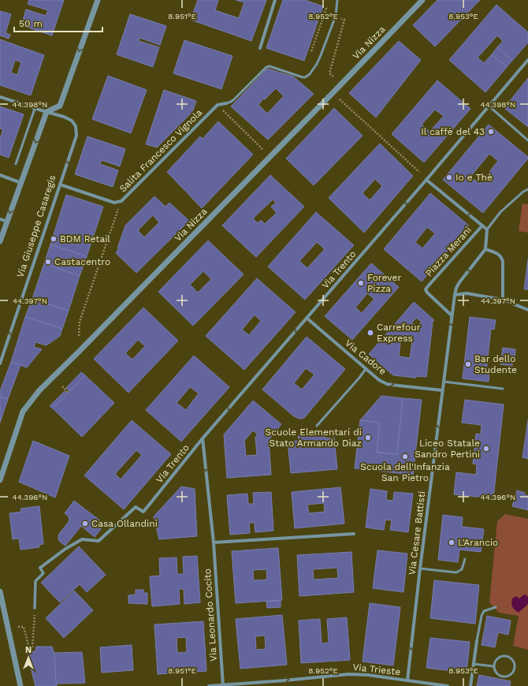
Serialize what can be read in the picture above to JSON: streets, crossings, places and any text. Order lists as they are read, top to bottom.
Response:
{
  "streets": {
    "street": [
      "Via Nizza",
      "Salita Francesco Vignola",
      "Via Giuseppe Casaregis",
      "Piazza Merani",
      "Via Trento",
      "Via Cadore",
      "Via Cesare Battisti",
      "Via Leonardo Cocito",
      "Via Trieste"
    ]
  },
  "crossings": [
    ["Salita Francesco Vignola", "Via Giuseppe Casaregis"],
    ["Piazza Merani", "Via Trento"],
    ["Piazza Merani", "Via Cesare Battisti"],
    ["Via Trento", "Via Cadore"],
    ["Via Trento", "Via Leonardo Cocito"],
    ["Via Cadore", "Via Cesare Battisti"],
    ["Via Cesare Battisti", "Via Trieste"],
    ["Via Leonardo Cocito", "Via Trieste"]
  ],
  "one_way": [
    "Via Giuseppe Casaregis",
    "Via Trento",
    "Via Cadore",
    "Via Cesare Battisti",
    "Via Leonardo Cocito",
    "Via Trieste"
  ],
  "places": [
    "Il caffè del 43",
    "Io e Thè",
    "BDM Retail",
    "Castacentro",
    "Forever Pizza",
    "Carrefour Express",
    "Bar dello Studente",
    "Scuole Elementari di Stato Armando Diaz",
    "Liceo Statale Sandro Pertini",
    "Scuola dell'Infanzia San Pietro",
    "Casa Ollandini",
    "L'Arancio"
  ],
  "scale_bar": "50 m",
  "north": "top",
  "coordinates": [
    "8.951°E",
    "8.952°E",
    "8.953°E",
    "44.398°N",
    "44.397°N",
    "44.396°N"
  ]
}
